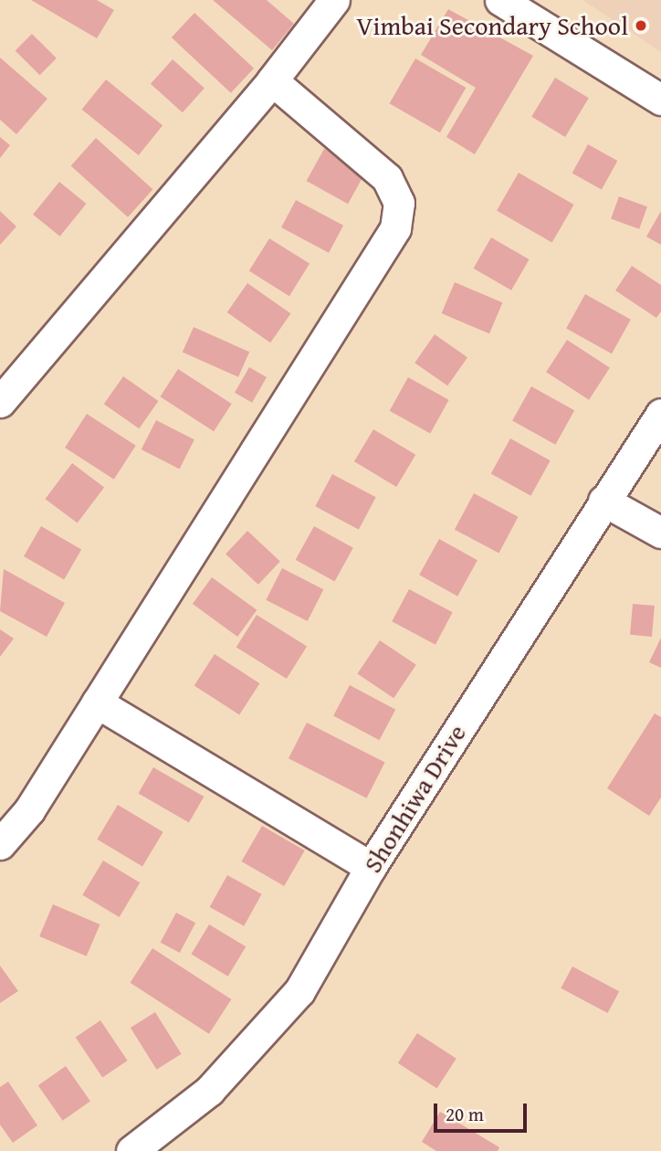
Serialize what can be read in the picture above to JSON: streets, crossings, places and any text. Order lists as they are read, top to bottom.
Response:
{
  "streets": {
    "street": ["Shonhiwa Drive"]
  },
  "places": ["Vimbai Secondary School"],
  "scale_bar": "20 m"
}
